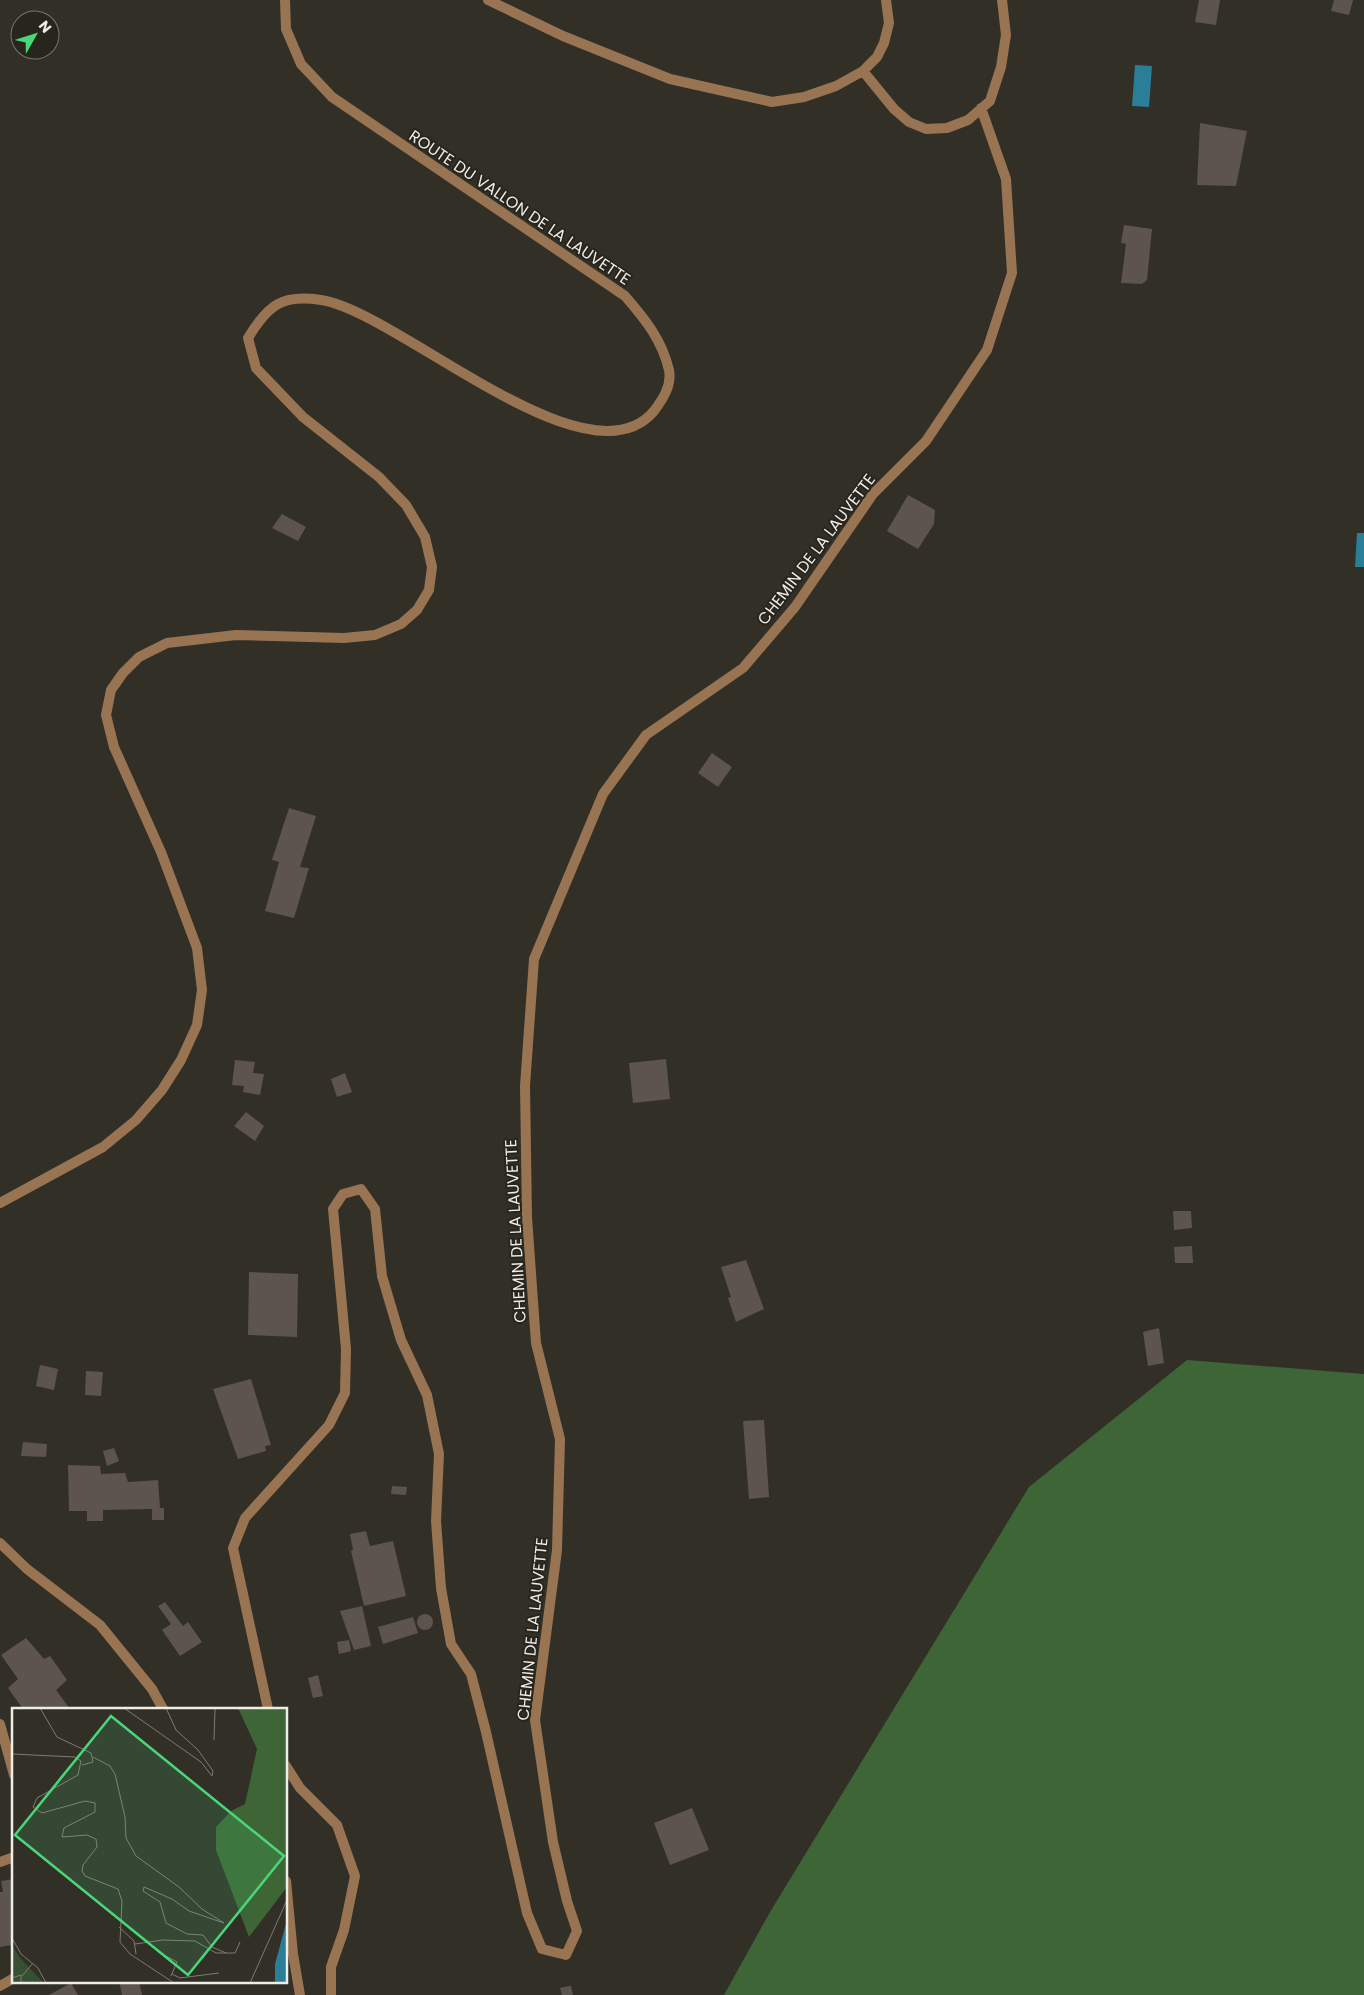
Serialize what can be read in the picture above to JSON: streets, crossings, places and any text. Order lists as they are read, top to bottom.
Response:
{
  "streets": {
    "street": ["ROUTE DU VALLON DE LA LAUVETTE", "CHEMIN DE LA LAUVETTE"]
  },
  "north": "top right"
}
